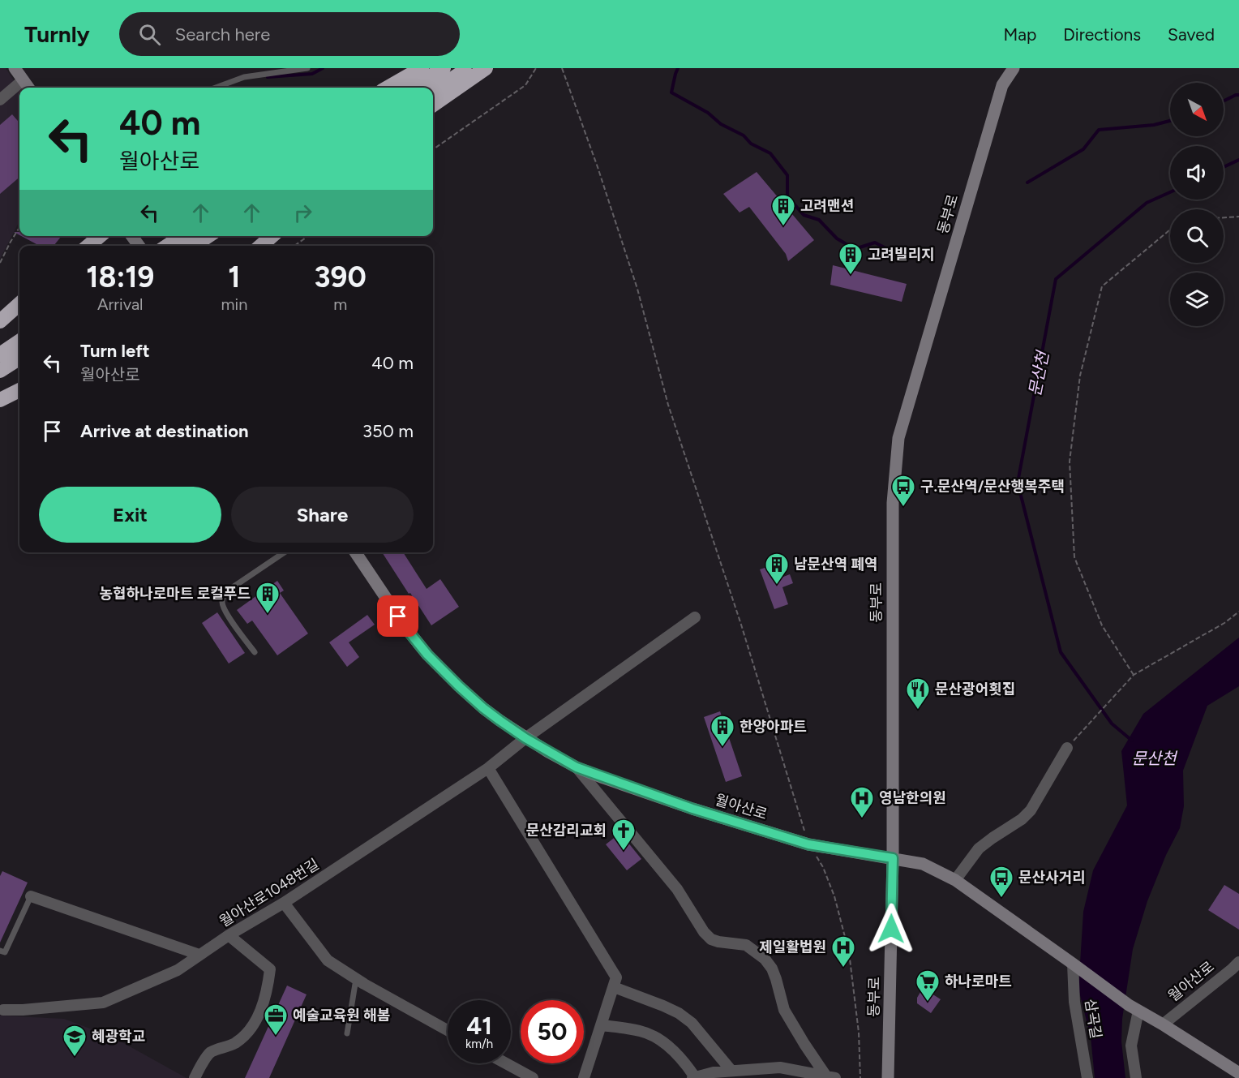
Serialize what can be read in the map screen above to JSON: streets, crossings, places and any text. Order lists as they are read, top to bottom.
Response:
{
  "streets": {
    "main road": ["동부로", "월아산로"],
    "street": ["월아산로1048번길", "삼곡길"]
  },
  "crossings": [
    ["동부로", "월아산로"],
    ["월아산로", "월아산로1048번길"],
    ["월아산로", "삼곡길"]
  ],
  "water": ["문산천"],
  "places": {
    "building": [
      "고려맨션",
      "고려빌리지",
      "남문산역 폐역",
      "농협하나로마트 로컬푸드",
      "한양아파트"
    ],
    "bus stop": ["구.문산역/문산행복주택", "문산사거리"],
    "restaurant": ["문산광어횟집"],
    "hospital": ["영남한의원", "제일활법원"],
    "church": ["문산감리교회"],
    "supermarket": ["하나로마트"],
    "office": ["예술교육원 해봄"],
    "school or university": ["혜광학교"]
  },
  "north": "bottom right",
  "page": {
    "header": "Turnly",
    "search": "Search here",
    "nav": ["Map", "Directions", "Saved"],
    "turn": ["40 m", "월아산로"],
    "eta": [
      "18:19",
      "Arrival",
      "1",
      "min",
      "390",
      "m"
    ],
    "list": [
      {
        "name": "Turn left",
        "note": "월아산로",
        "value": "40 m"
      },
      {
        "name": "Arrive at destination",
        "value": "350 m"
      }
    ],
    "buttons": ["Exit", "Share"],
    "speed": "41 km/h",
    "limit": "50"
  }
}
